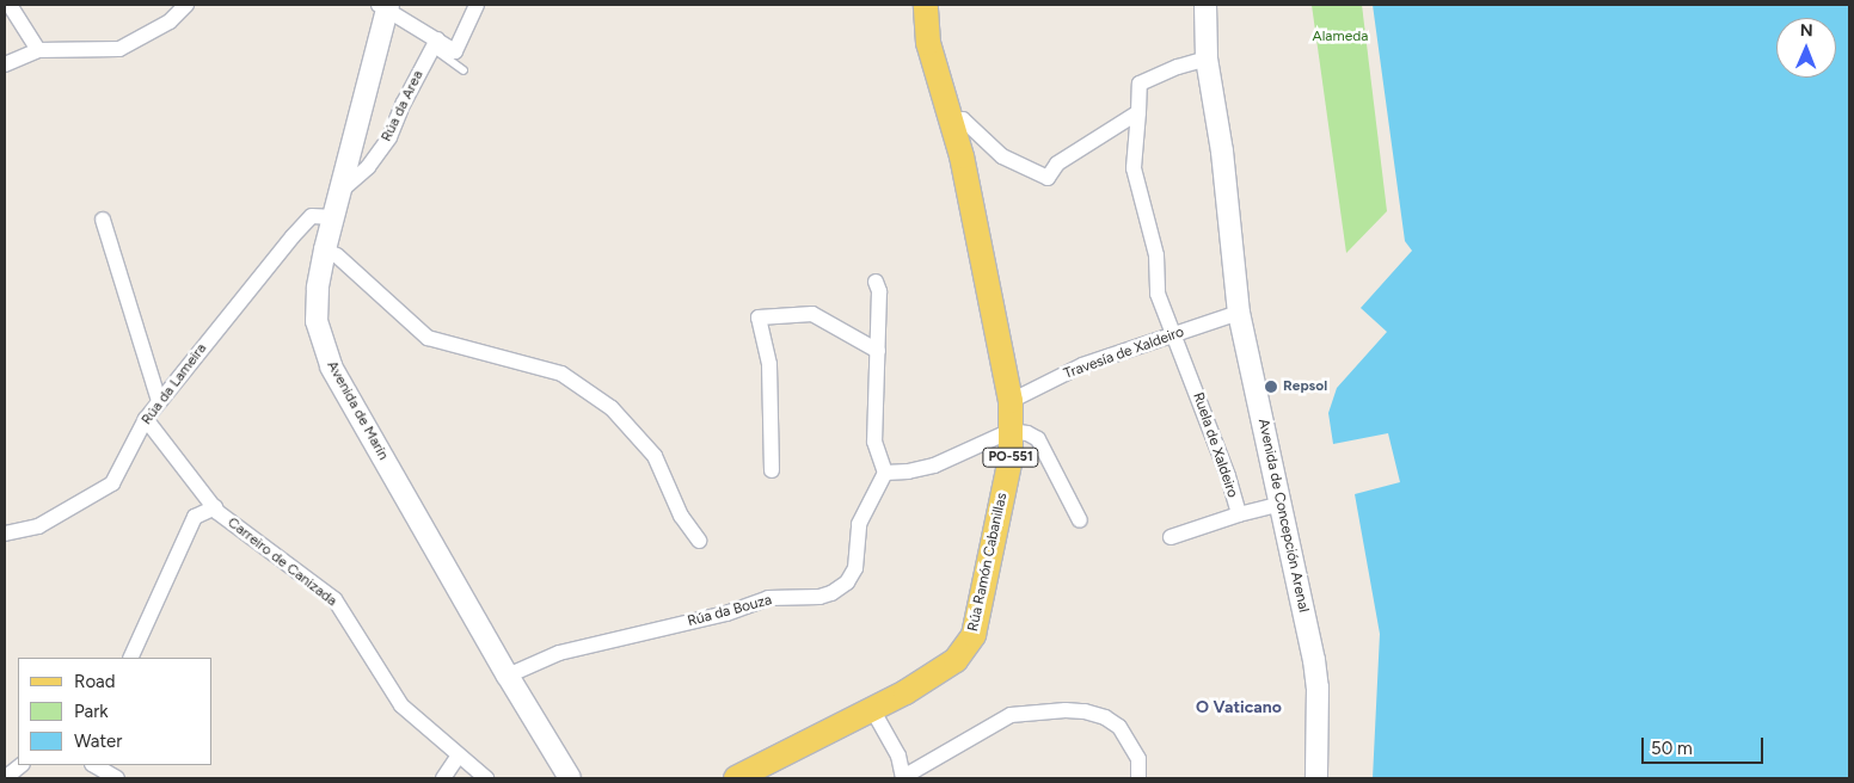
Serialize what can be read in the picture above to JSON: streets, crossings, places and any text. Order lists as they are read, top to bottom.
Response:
{
  "streets": {
    "main road": [
      "Avenida de Marín",
      "PO-551",
      "Avenida de Concepción Arenal",
      "Rúa Ramón Cabanillas"
    ],
    "street": [
      "Rúa da Area",
      "Travesía de Xaldeiro",
      "Rúa da Lameira",
      "Ruela de Xaldeiro",
      "Carreiro de Canizada",
      "Rúa da Bouza"
    ]
  },
  "crossings": [
    ["Rúa da Area", "Avenida de Marín"],
    ["Travesía de Xaldeiro", "Ruela de Xaldeiro"],
    ["Travesía de Xaldeiro", "Avenida de Concepción Arenal"],
    ["Travesía de Xaldeiro", "Rúa Ramón Cabanillas"],
    ["Rúa da Lameira", "Avenida de Marín"],
    ["Rúa da Lameira", "Carreiro de Canizada"],
    ["Avenida de Marín", "Rúa da Bouza"],
    ["Ruela de Xaldeiro", "Avenida de Concepción Arenal"]
  ],
  "districts": ["O Vaticano"],
  "parks": ["Alameda"],
  "places": ["Repsol"],
  "legend": ["Road", "Park", "Water"],
  "scale_bar": "50 m",
  "north": "top"
}
